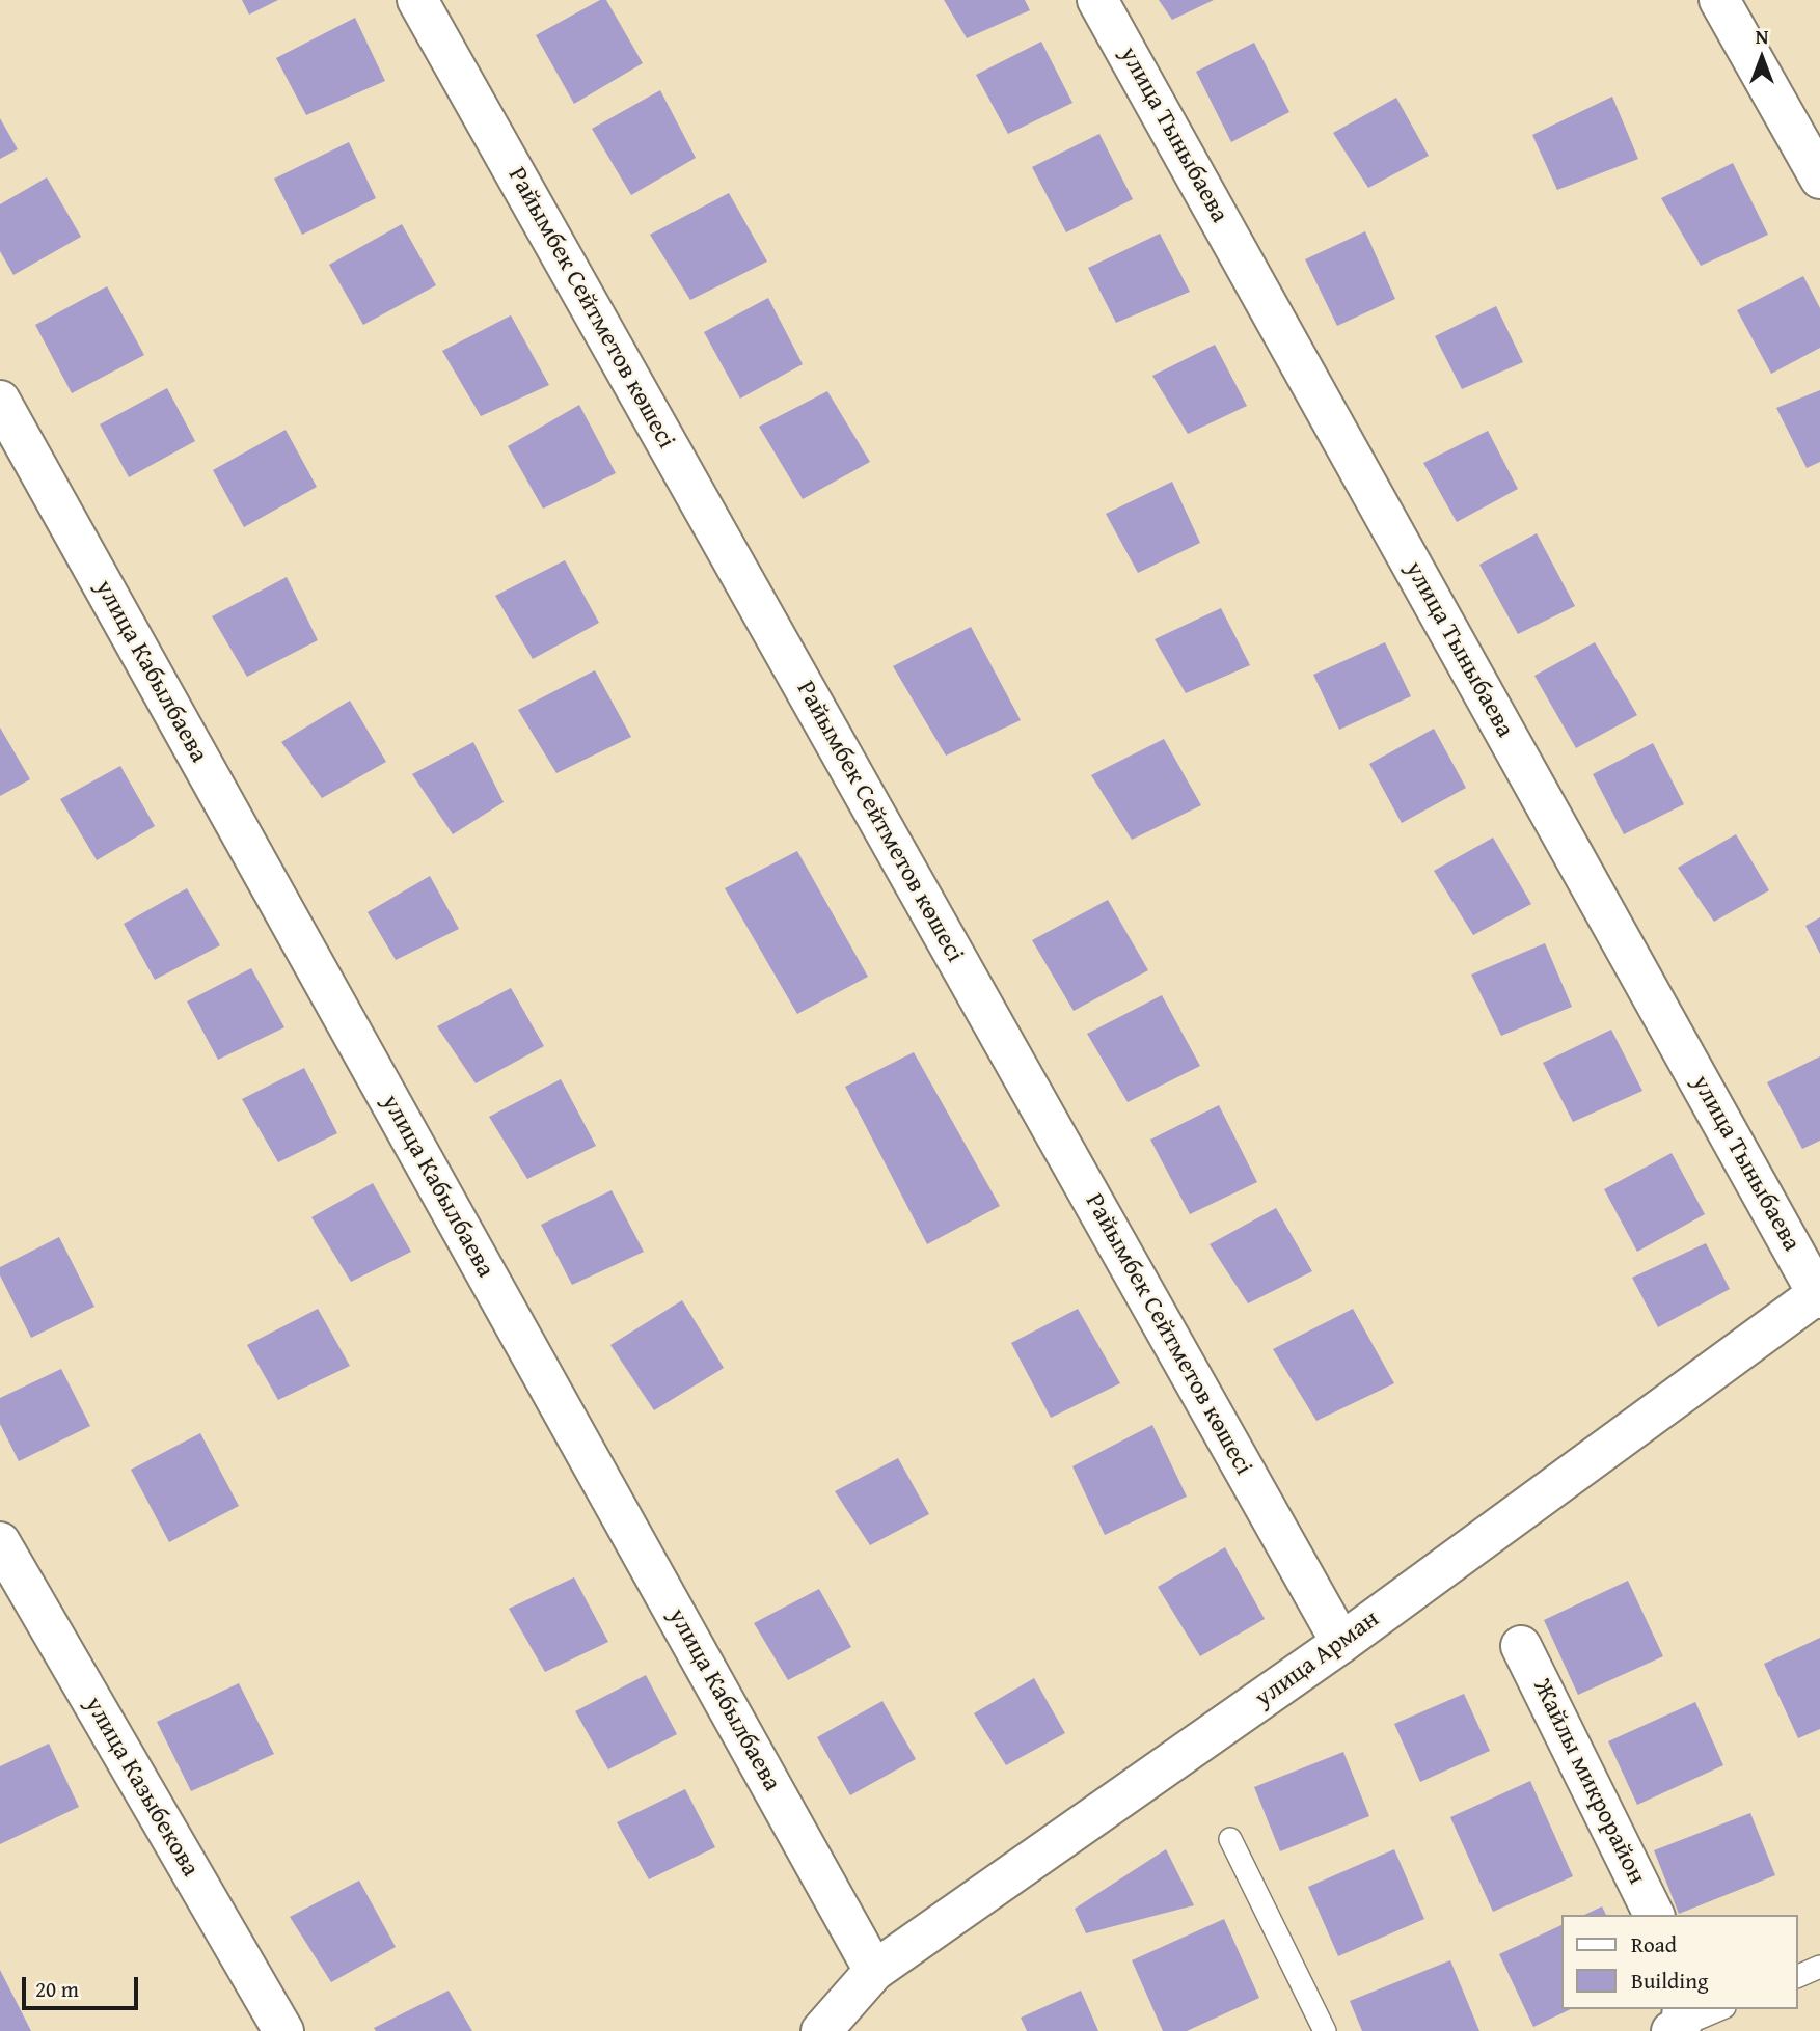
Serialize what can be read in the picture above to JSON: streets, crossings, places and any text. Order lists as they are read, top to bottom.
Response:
{
  "streets": {
    "street": [
      "улица Тыныбаева",
      "Райымбек Сейтметов көшесі",
      "улица Кабылбаева",
      "улица Арман",
      "Жайлы микрорайон",
      "улица Казыбекова"
    ]
  },
  "crossings": [
    ["улица Тыныбаева", "улица Арман"],
    ["Райымбек Сейтметов көшесі", "улица Арман"],
    ["улица Кабылбаева", "улица Арман"]
  ],
  "legend": ["Road", "Building"],
  "scale_bar": "20 m",
  "north": "top"
}
